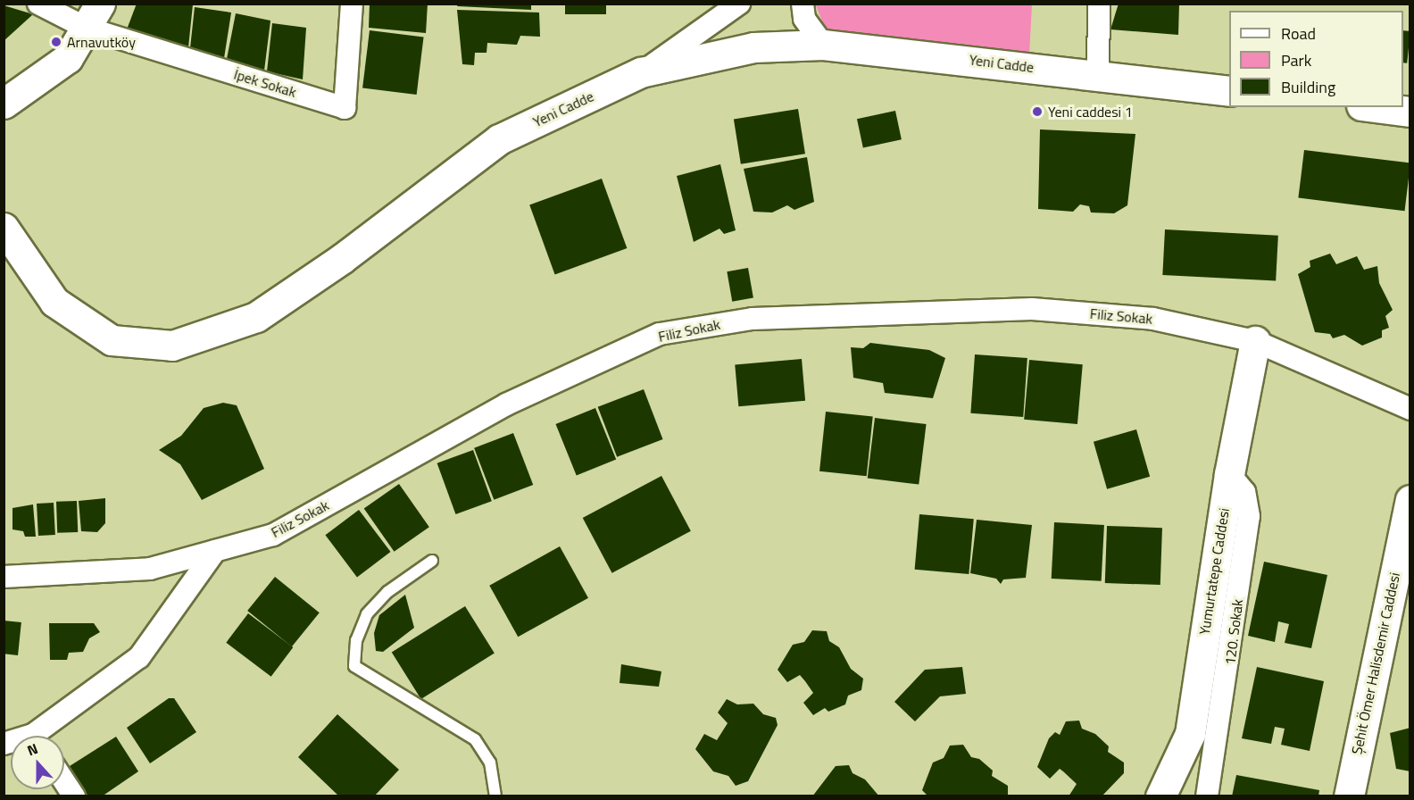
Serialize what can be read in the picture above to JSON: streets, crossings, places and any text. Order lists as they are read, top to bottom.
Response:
{
  "streets": {
    "street": [
      "Yeni Cadde",
      "İpek Sokak",
      "Filiz Sokak",
      "Yumurtatepe Caddesi",
      "120. Sokak",
      "Şehit Ömer Halisdemir Caddesi"
    ]
  },
  "crossings": [
    ["Filiz Sokak", "Yumurtatepe Caddesi"],
    ["Yumurtatepe Caddesi", "120. Sokak"]
  ],
  "places": ["Arnavutköy", "Yeni caddesi 1"],
  "legend": ["Road", "Park", "Building"],
  "north": "top"
}
